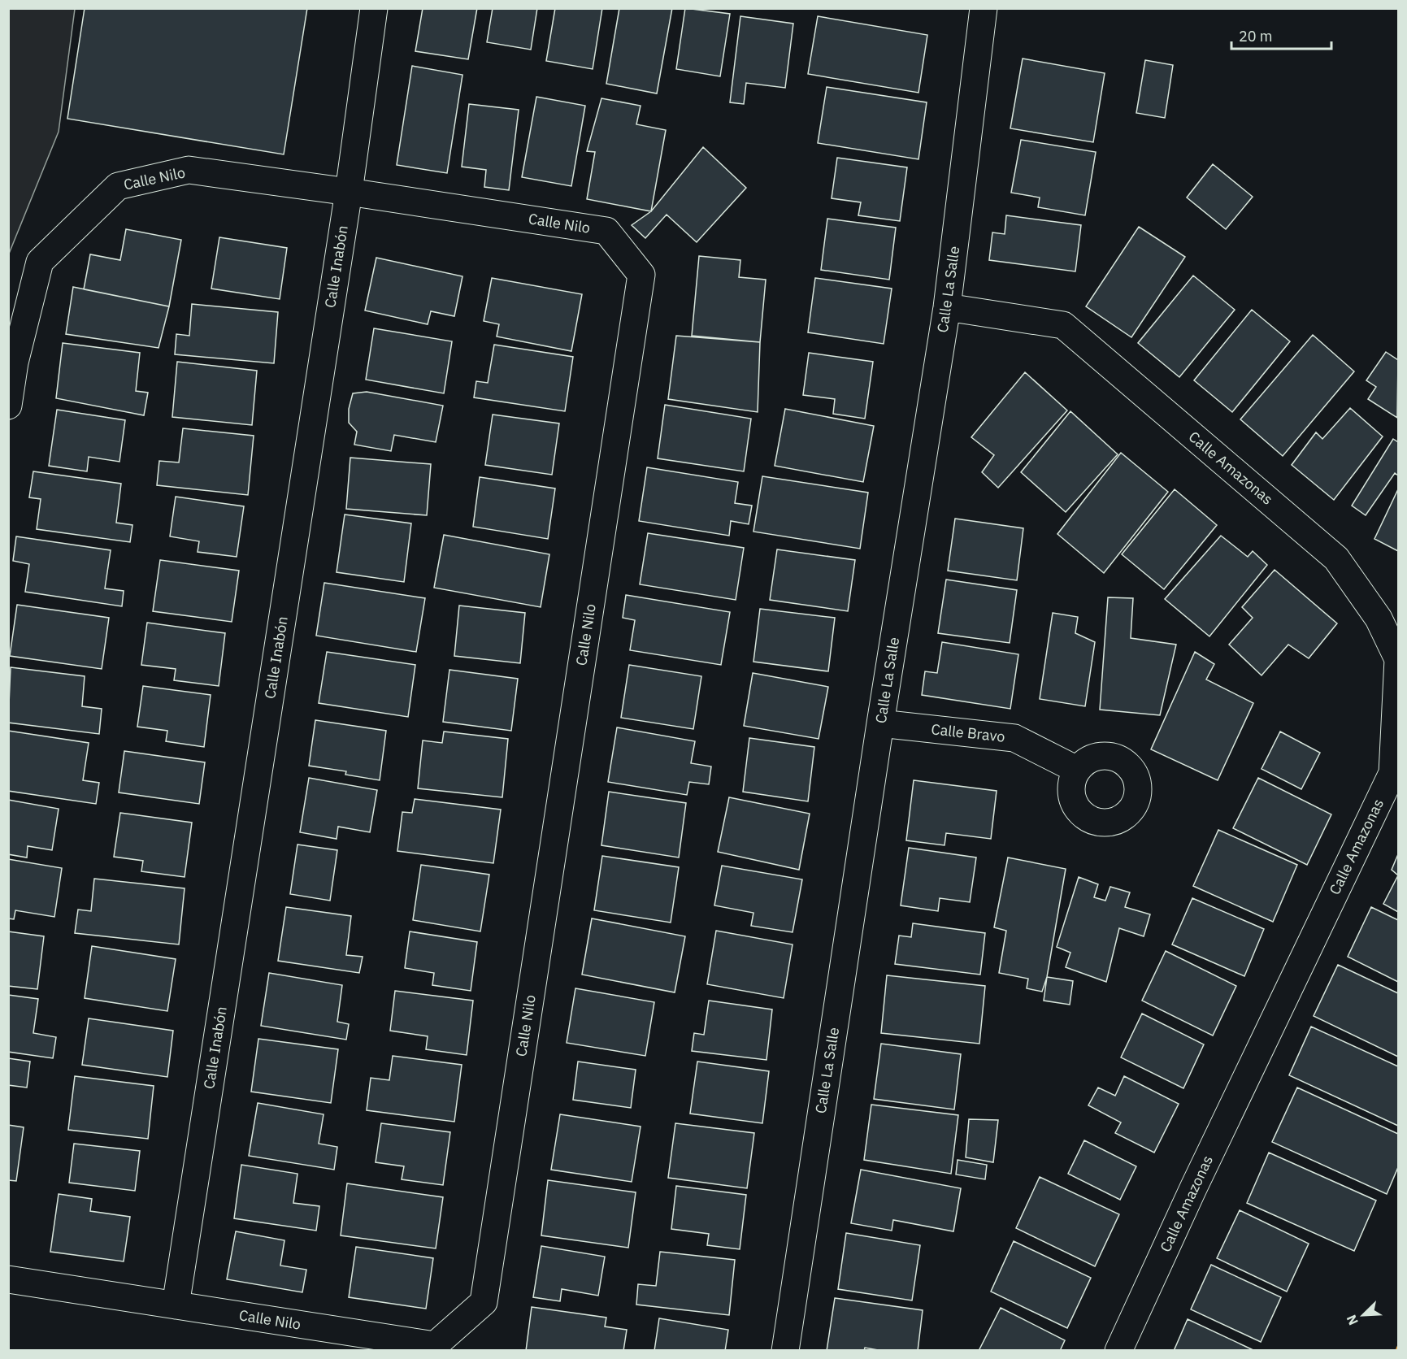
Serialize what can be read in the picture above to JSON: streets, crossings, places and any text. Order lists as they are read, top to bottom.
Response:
{
  "streets": {
    "street": [
      "Calle Nilo",
      "Calle Inabón",
      "Calle La Salle",
      "Calle Amazonas",
      "Calle Bravo"
    ]
  },
  "crossings": [
    ["Calle Nilo", "Calle Inabón"],
    ["Calle La Salle", "Calle Amazonas"],
    ["Calle La Salle", "Calle Bravo"]
  ],
  "scale_bar": "20 m",
  "north": "bottom left"
}
